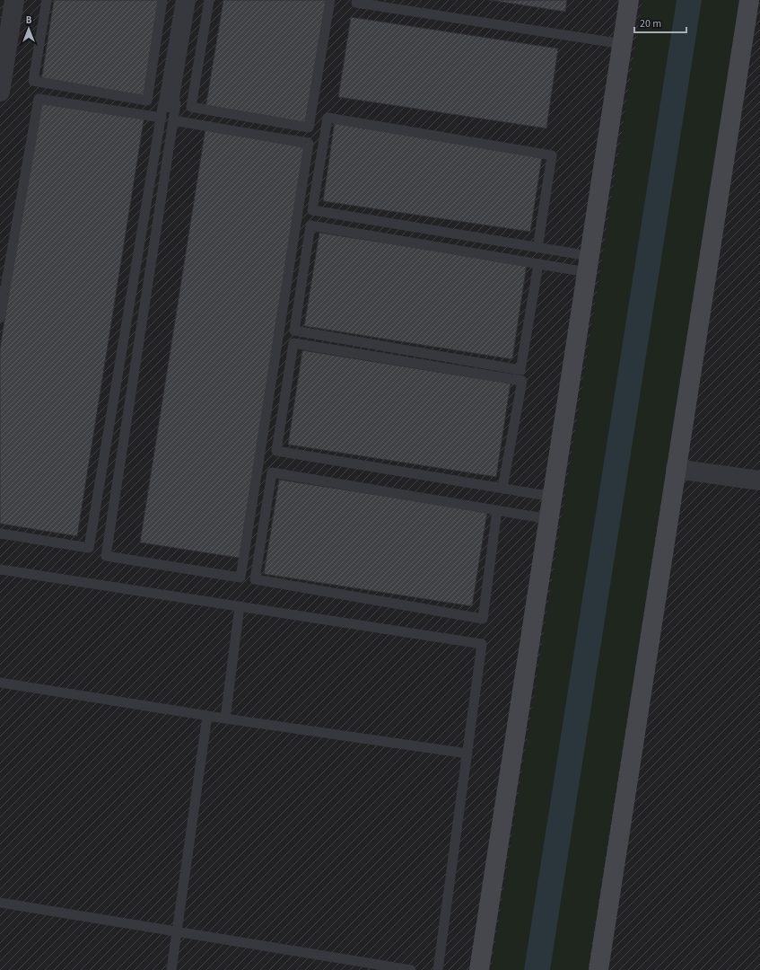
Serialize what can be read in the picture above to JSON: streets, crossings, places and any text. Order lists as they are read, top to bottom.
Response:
{
  "scale_bar": "20 m",
  "north": "top"
}
